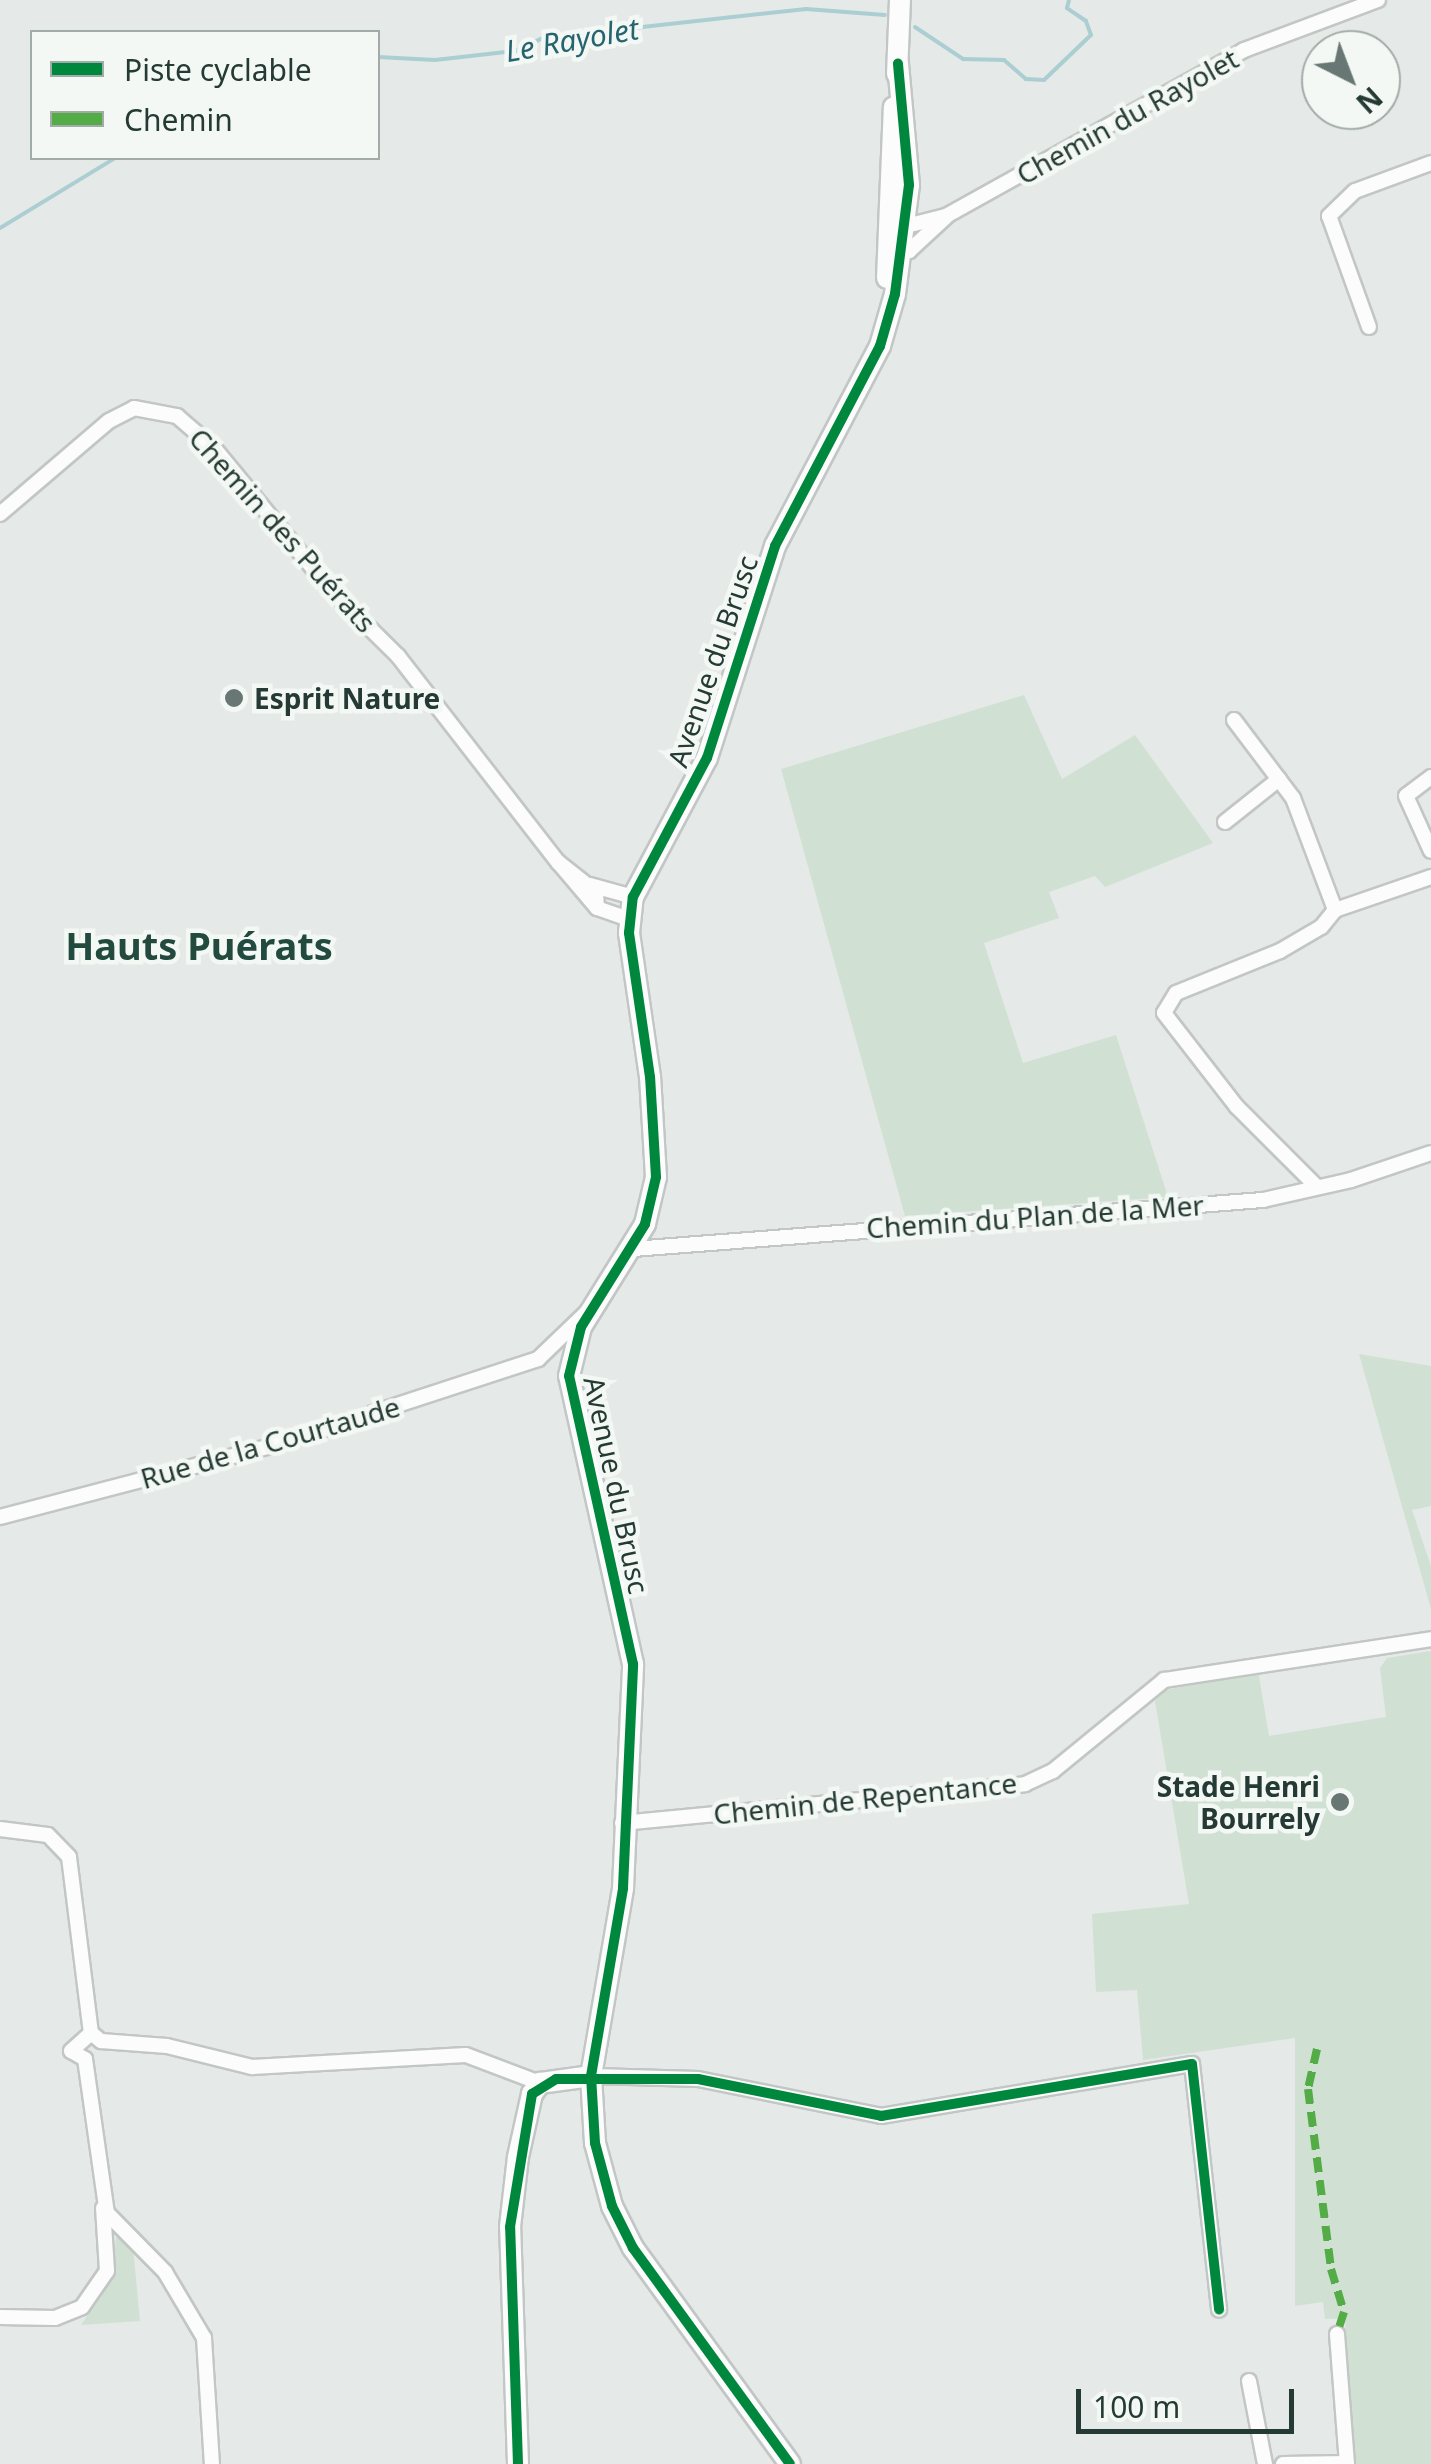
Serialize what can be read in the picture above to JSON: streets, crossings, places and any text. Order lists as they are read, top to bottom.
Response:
{
  "streets": {
    "street": [
      "Chemin du Rayolet",
      "Chemin des Puérats",
      "Avenue du Brusc",
      "Chemin du Plan de la Mer",
      "Rue de la Courtaude",
      "Chemin de Repentance"
    ]
  },
  "crossings": [
    ["Chemin du Rayolet", "Avenue du Brusc"],
    ["Chemin des Puérats", "Avenue du Brusc"],
    ["Avenue du Brusc", "Chemin du Plan de la Mer"],
    ["Avenue du Brusc", "Rue de la Courtaude"],
    ["Avenue du Brusc", "Chemin de Repentance"]
  ],
  "districts": ["Hauts Puérats"],
  "water": ["Le Rayolet"],
  "places": ["Esprit Nature", "Stade Henri Bourrely"],
  "legend": ["Piste cyclable", "Chemin"],
  "scale_bar": "100 m",
  "north": "bottom right"
}
